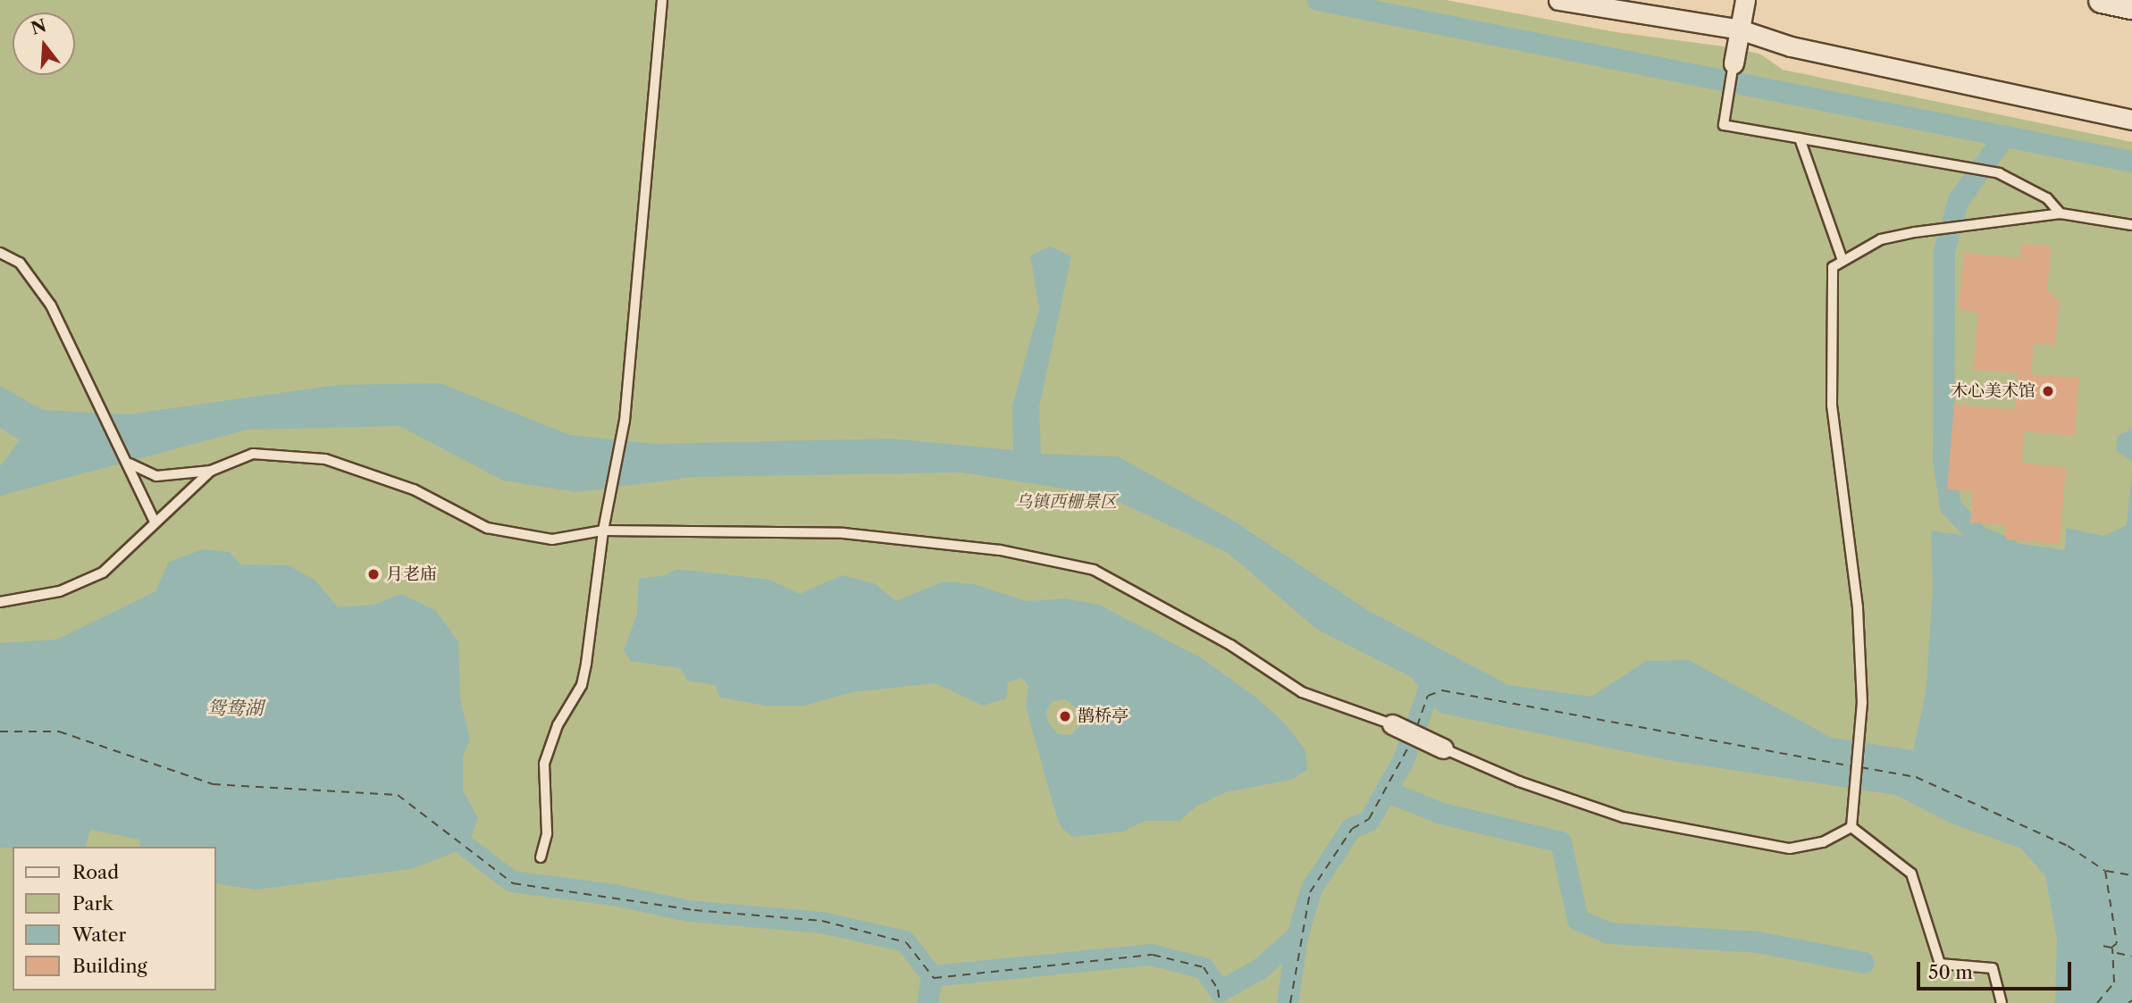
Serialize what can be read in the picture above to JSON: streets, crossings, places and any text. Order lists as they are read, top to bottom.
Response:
{
  "water": ["鸳鸯湖"],
  "parks": ["乌镇西栅景区"],
  "places": ["木心美术馆", "月老庙", "鹊桥亭"],
  "legend": [
    "Road",
    "Park",
    "Water",
    "Building"
  ],
  "scale_bar": "50 m",
  "north": "top"
}
